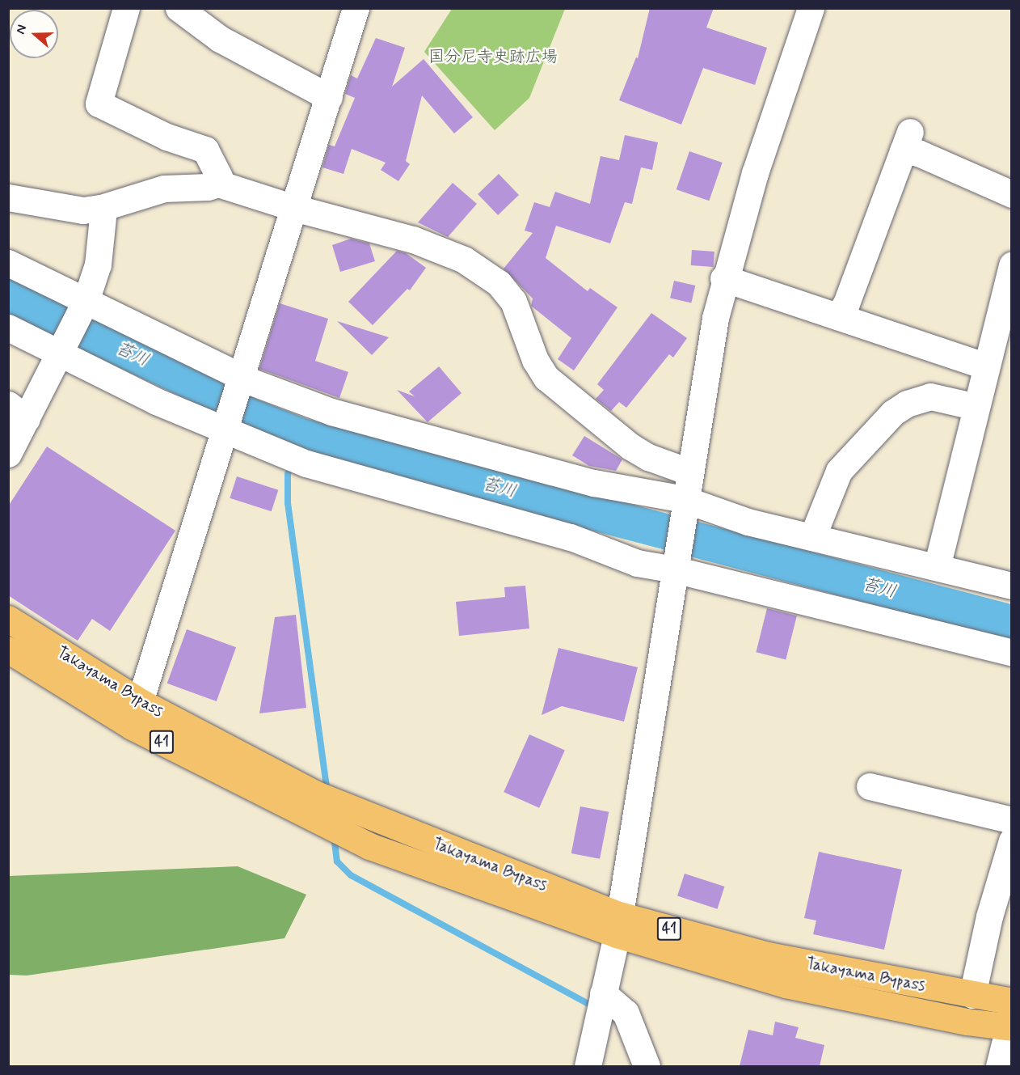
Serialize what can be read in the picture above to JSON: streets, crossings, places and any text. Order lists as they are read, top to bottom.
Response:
{
  "streets": {
    "highway": ["Takayama Bypass", "41"]
  },
  "water": ["苔川"],
  "parks": ["国分尼寺史跡広場"],
  "north": "left"
}
